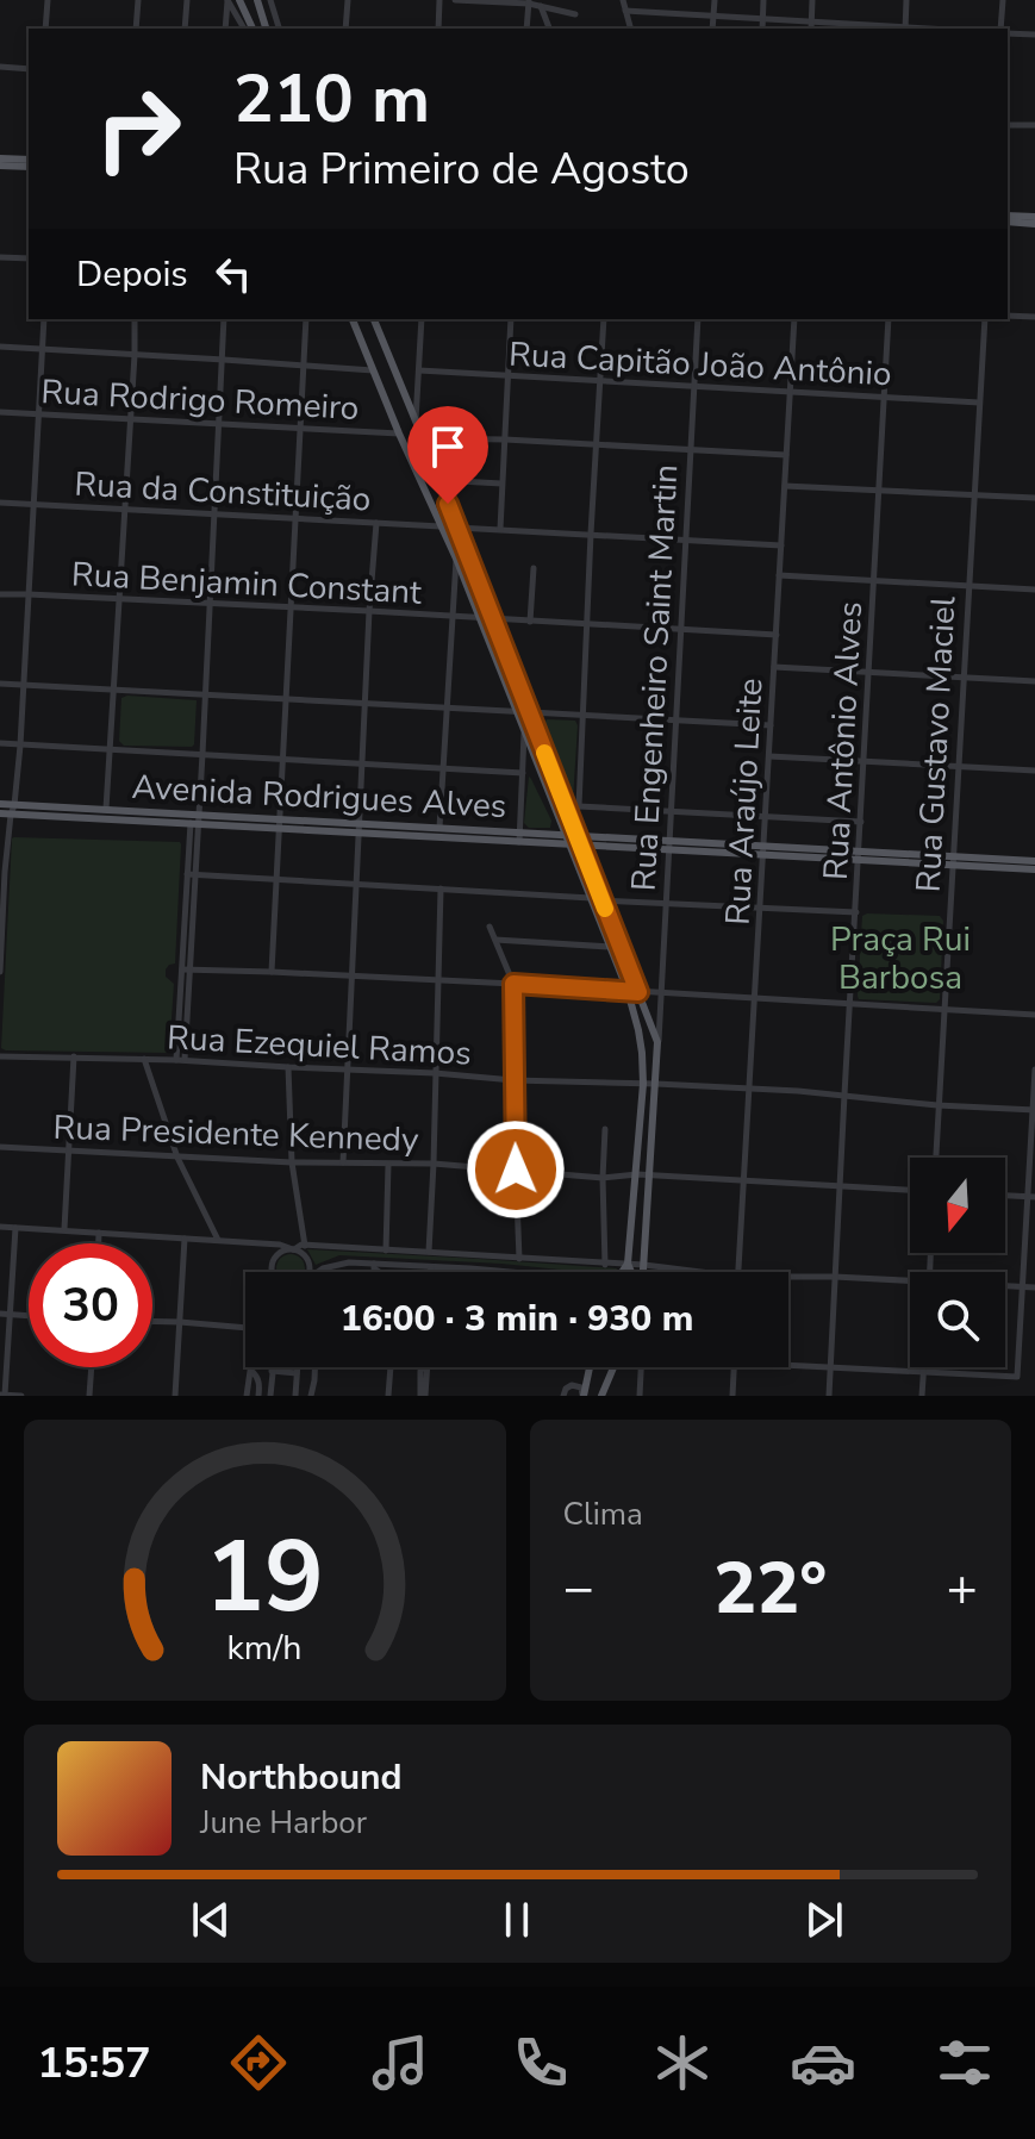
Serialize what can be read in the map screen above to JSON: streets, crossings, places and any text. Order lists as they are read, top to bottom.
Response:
{
  "streets": {
    "main road": ["Avenida Rodrigues Alves"],
    "street": [
      "Rua Capitão João Antônio",
      "Rua Rodrigo Romeiro",
      "Rua da Constituição",
      "Rua Benjamin Constant",
      "Rua Engenheiro Saint Martin",
      "Rua Antônio Alves",
      "Rua Gustavo Maciel",
      "Rua Araújo Leite",
      "Rua Ezequiel Ramos",
      "Rua Presidente Kennedy"
    ]
  },
  "crossings": [
    ["Rua Capitão João Antônio", "Rua Engenheiro Saint Martin"],
    ["Rua Capitão João Antônio", "Rua Antônio Alves"],
    ["Rua Capitão João Antônio", "Rua Gustavo Maciel"],
    ["Rua Capitão João Antônio", "Rua Araújo Leite"],
    ["Rua Benjamin Constant", "Rua Engenheiro Saint Martin"],
    ["Rua Benjamin Constant", "Rua Araújo Leite"],
    ["Rua Engenheiro Saint Martin", "Avenida Rodrigues Alves"],
    ["Rua Antônio Alves", "Avenida Rodrigues Alves"],
    ["Rua Antônio Alves", "Rua Ezequiel Ramos"],
    ["Rua Antônio Alves", "Rua Presidente Kennedy"],
    ["Rua Gustavo Maciel", "Avenida Rodrigues Alves"],
    ["Rua Gustavo Maciel", "Rua Ezequiel Ramos"],
    ["Avenida Rodrigues Alves", "Rua Araújo Leite"],
    ["Rua Araújo Leite", "Rua Ezequiel Ramos"],
    ["Rua Araújo Leite", "Rua Presidente Kennedy"]
  ],
  "parks": ["Praça Rui Barbosa"],
  "north": "bottom",
  "page": {
    "turn": ["210 m", "Rua Primeiro de Agosto"],
    "then": "Depois",
    "limit": "30",
    "trip": "16:00 · 3 min · 930 m",
    "tile": "Clima",
    "heat": ["−", "22°", "+"],
    "song": ["Northbound", "June Harbor"],
    "tabs": "15:57",
    "gauge": ["19", "km/h"]
  }
}
